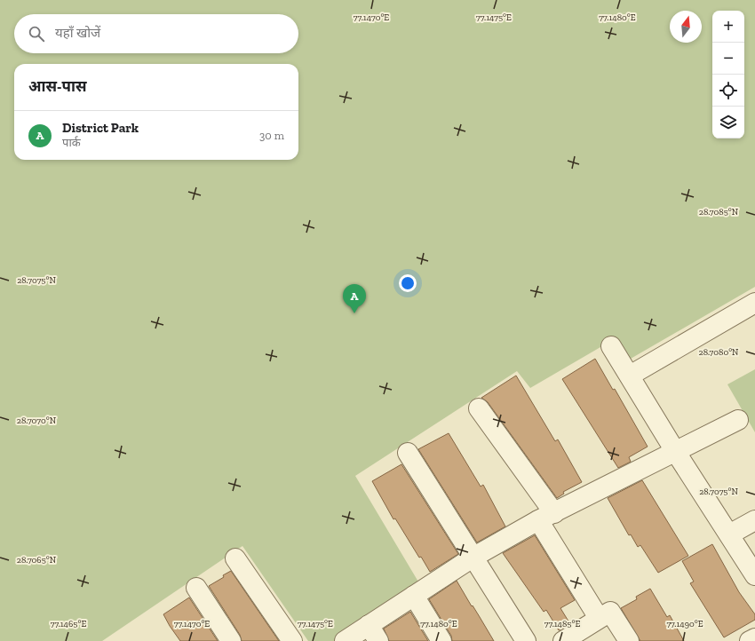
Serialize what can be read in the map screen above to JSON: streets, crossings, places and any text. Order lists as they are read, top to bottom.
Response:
{
  "north": "top",
  "page": {
    "map_buttons": ["+", "−"],
    "search": "यहाँ खोजें",
    "heading": "आस-पास",
    "list": [
      {
        "mark": "A",
        "name": "District Park",
        "note": "पार्क",
        "value": "30 m"
      }
    ],
    "pins": "A"
  },
  "coordinates": [
    "77.1470°E",
    "77.1475°E",
    "77.1480°E",
    "28.7085°N",
    "28.7075°N",
    "28.7080°N",
    "28.7070°N",
    "28.7065°N",
    "77.1465°E",
    "77.1485°E",
    "77.1490°E"
  ]
}
